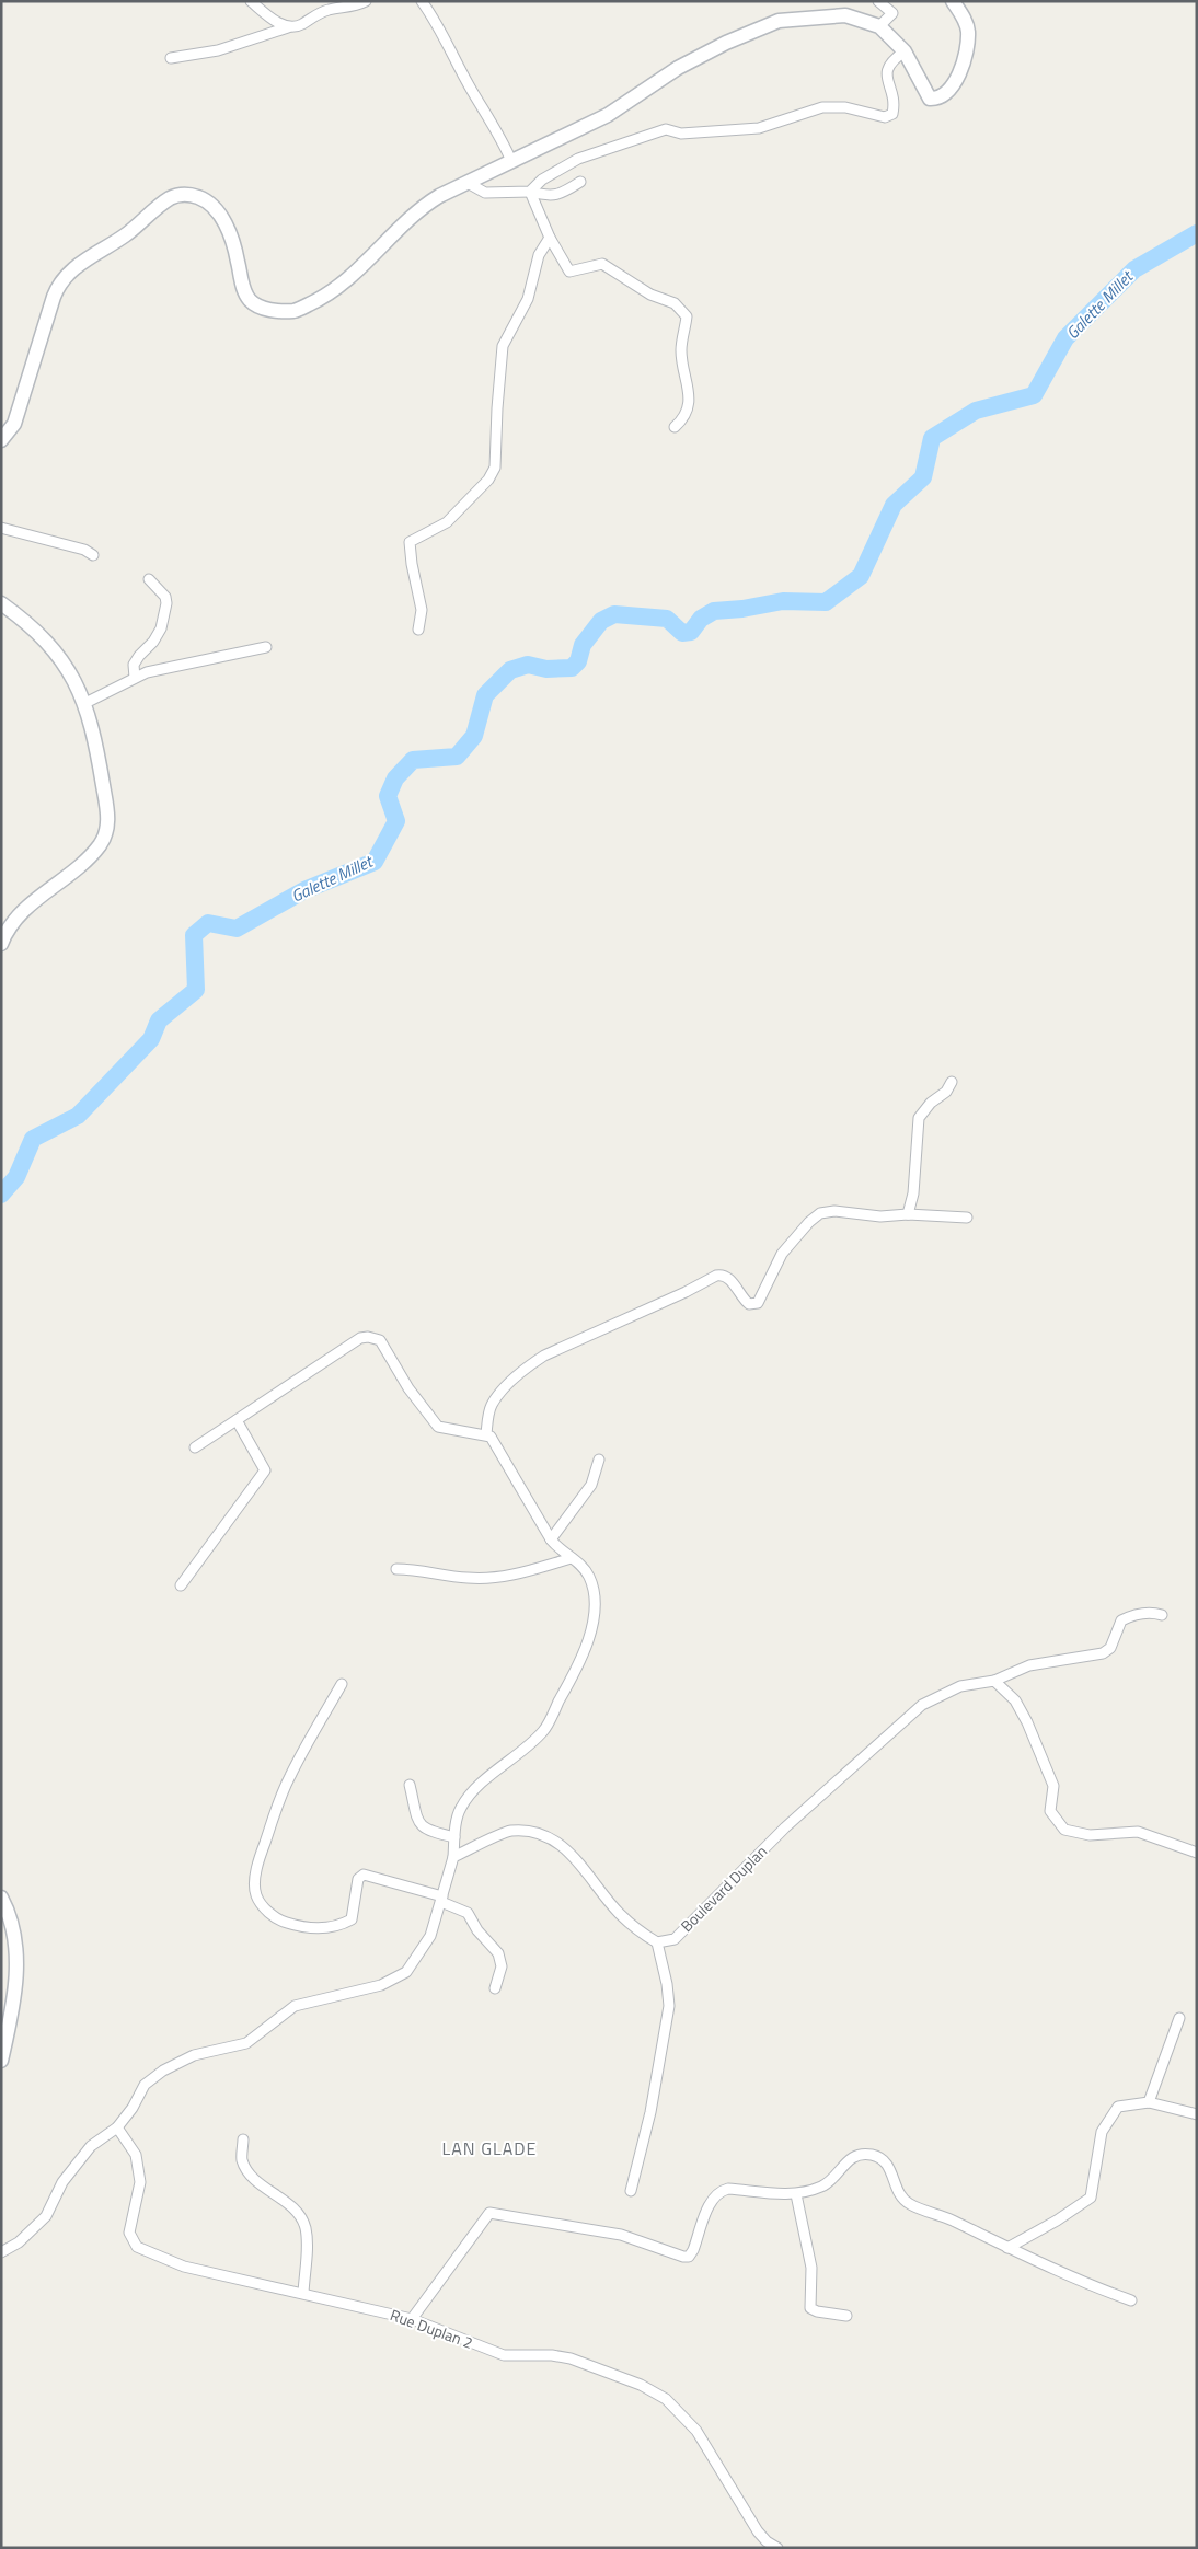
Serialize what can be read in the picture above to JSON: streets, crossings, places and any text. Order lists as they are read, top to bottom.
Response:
{
  "streets": {
    "street": ["Boulevard Duplan", "Rue Duplan 2"]
  },
  "districts": ["LAN GLADE"],
  "water": ["Galette Millet"]
}
